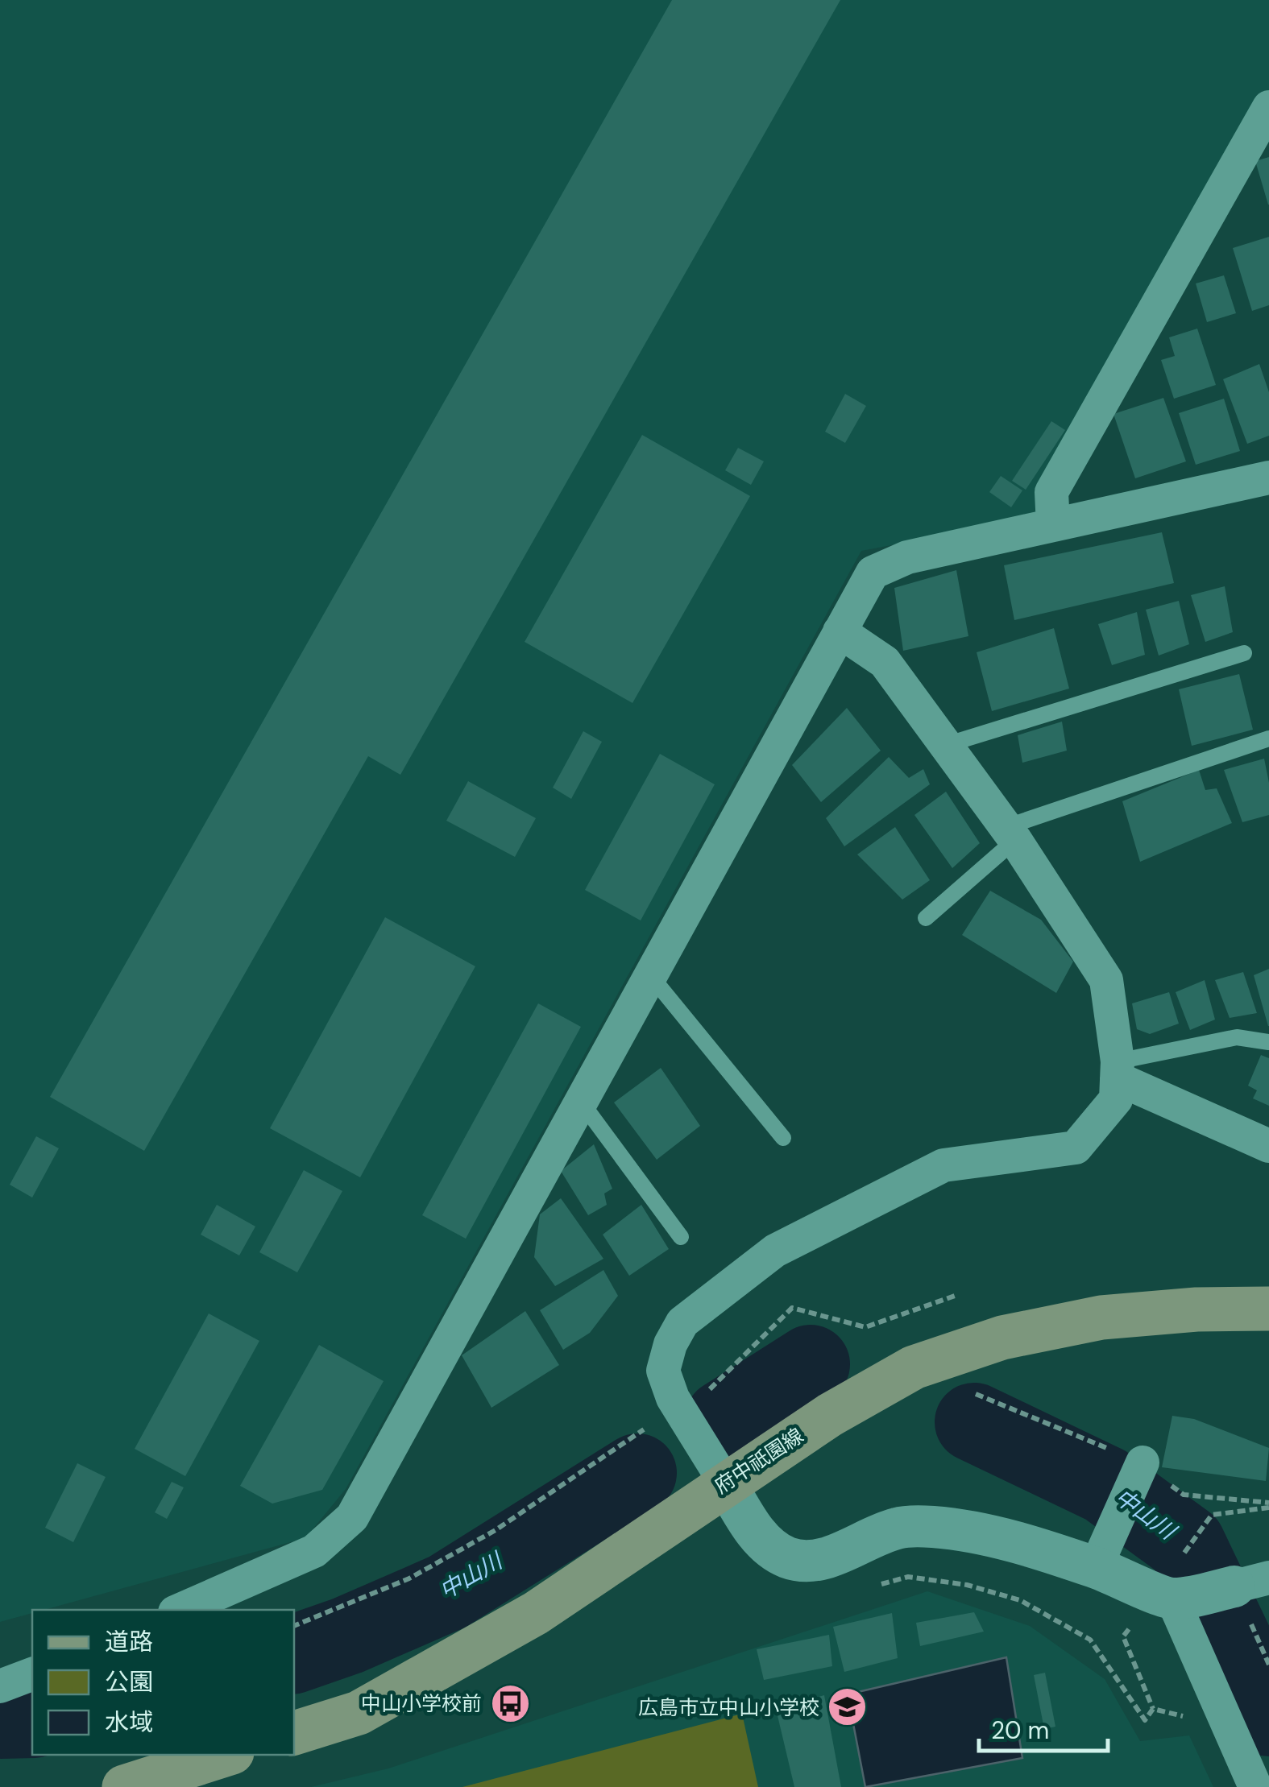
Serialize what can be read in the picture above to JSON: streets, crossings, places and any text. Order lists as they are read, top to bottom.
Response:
{
  "streets": {
    "main road": ["府中祇園線"]
  },
  "water": ["中山川"],
  "places": {
    "bus stop": ["中山小学校前"],
    "school or university": ["広島市立中山小学校"]
  },
  "legend": ["道路", "公園", "水域"],
  "scale_bar": "20 m"
}
